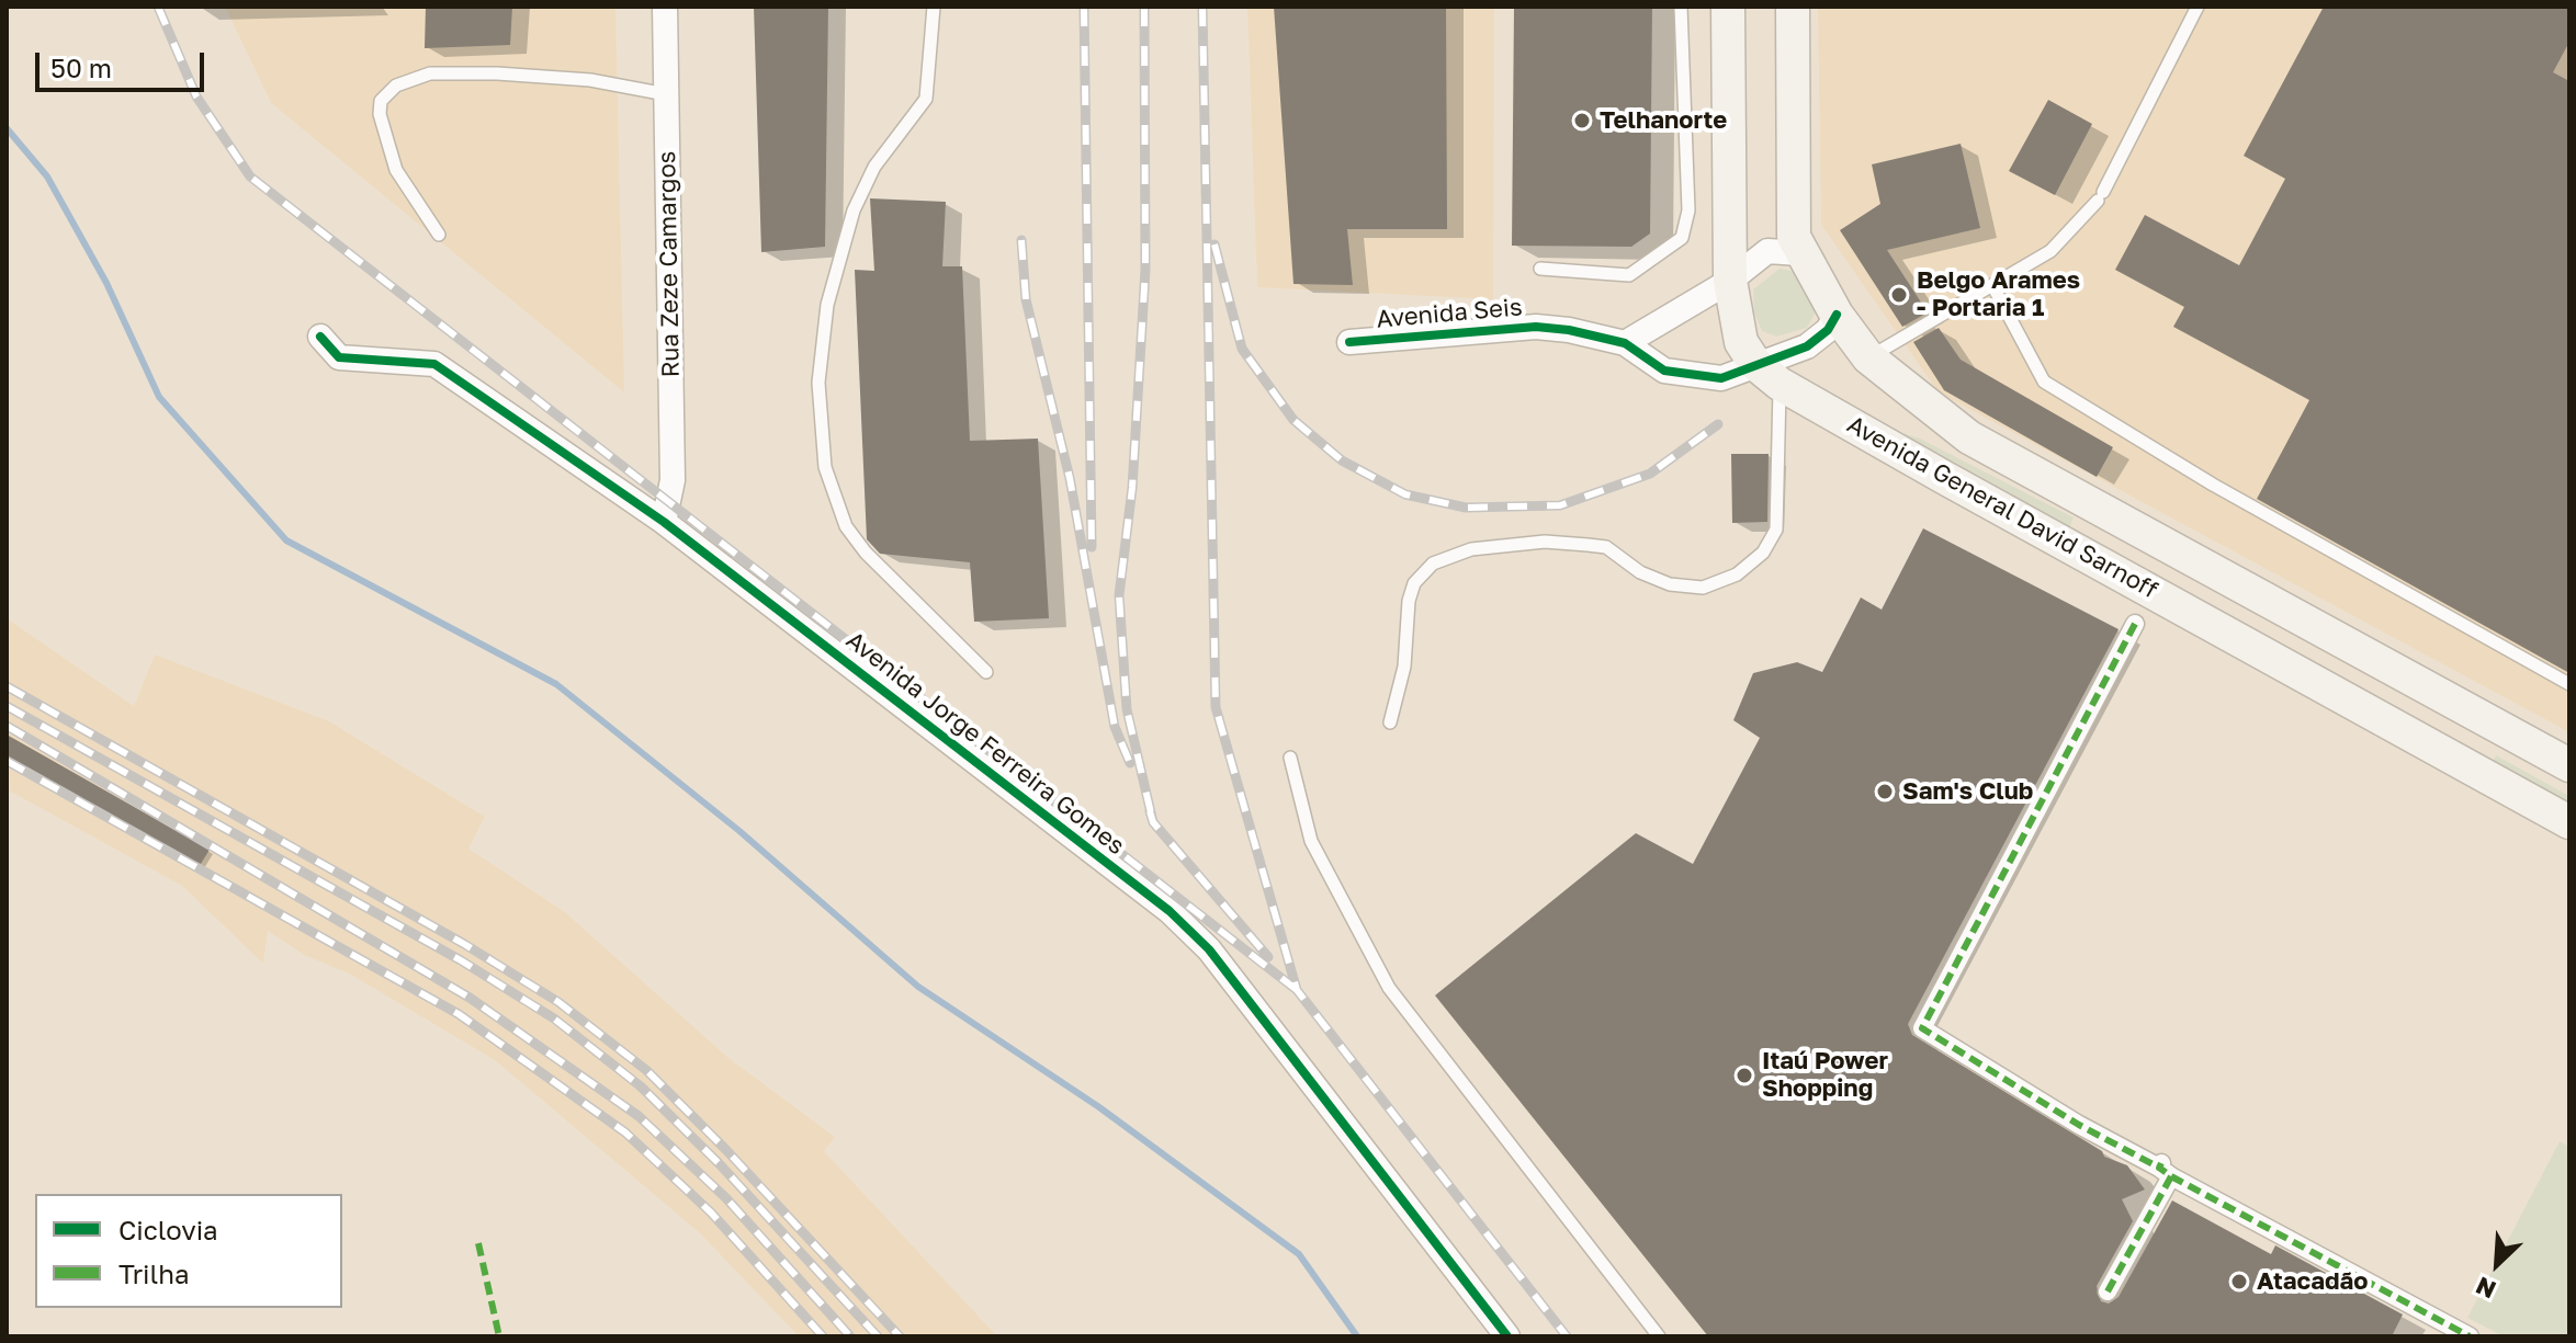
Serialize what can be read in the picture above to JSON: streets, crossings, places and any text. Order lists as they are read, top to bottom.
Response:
{
  "streets": {
    "main road": ["Avenida General David Sarnoff"],
    "street": ["Rua Zeze Camargos", "Avenida Seis", "Avenida Jorge Ferreira Gomes"]
  },
  "crossings": [
    ["Rua Zeze Camargos", "Avenida Jorge Ferreira Gomes"],
    ["Avenida Seis", "Avenida General David Sarnoff"]
  ],
  "places": [
    "Telhanorte",
    "Belgo Arames - Portaria 1",
    "Sam's Club",
    "Itaú Power Shopping",
    "Atacadão"
  ],
  "legend": ["Ciclovia", "Trilha"],
  "scale_bar": "50 m",
  "north": "bottom left"
}
